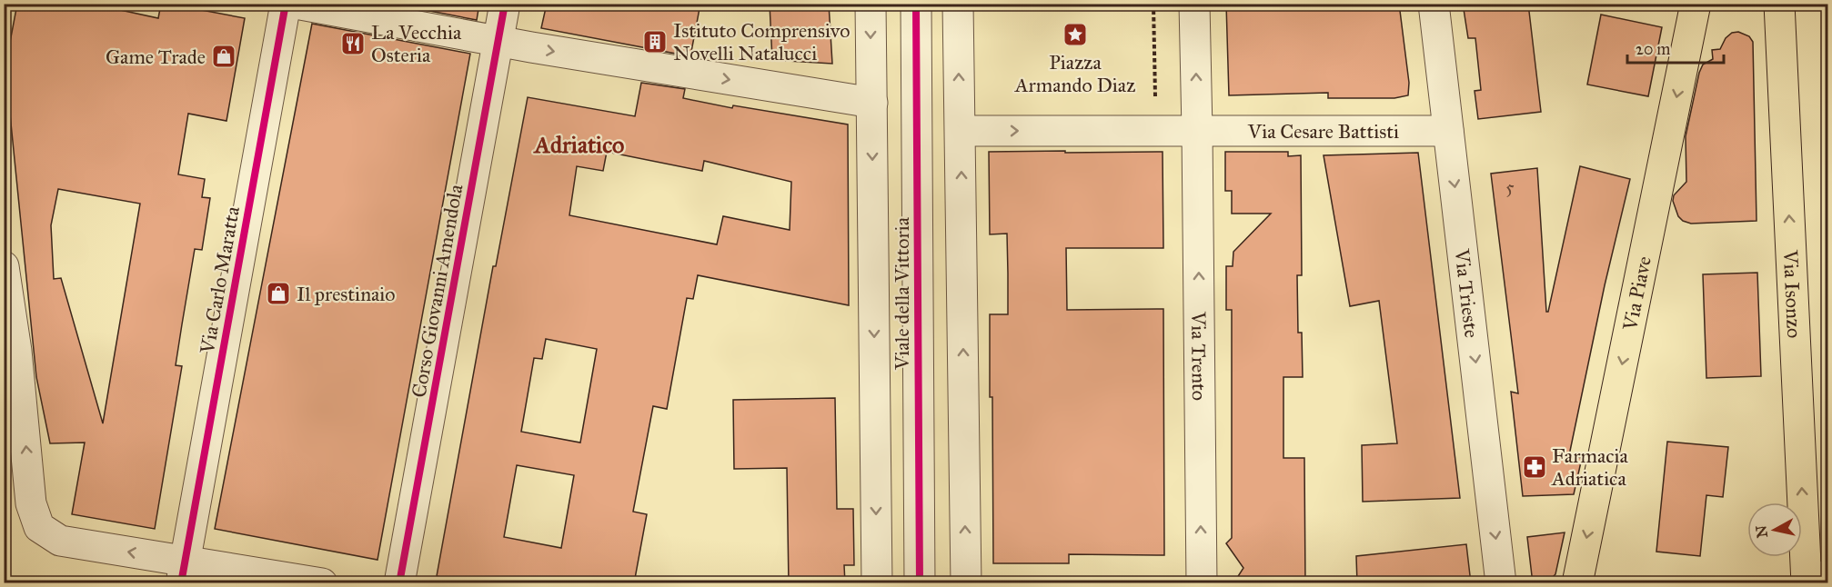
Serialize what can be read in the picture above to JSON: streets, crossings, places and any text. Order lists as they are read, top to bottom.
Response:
{
  "streets": {
    "main road": ["Via Piave", "Via Isonzo"],
    "street": [
      "Via Cesare Battisti",
      "Via Carlo Maratta",
      "Corso Giovanni Amendola",
      "Viale della Vittoria",
      "Via Trieste",
      "Via Trento"
    ]
  },
  "crossings": [
    ["Via Cesare Battisti", "Via Trieste"],
    ["Via Cesare Battisti", "Via Trento"]
  ],
  "one_way": ["Via Trieste", "Via Piave", "Via Isonzo"],
  "districts": ["Adriatico"],
  "places": {
    "place": ["Piazza Armando Diaz"],
    "building": ["Istituto Comprensivo Novelli Natalucci"],
    "restaurant": ["La Vecchia Osteria"],
    "shop": ["Game Trade", "Il prestinaio"],
    "pharmacy": ["Farmacia Adriatica"]
  },
  "house_numbers": ["5"],
  "scale_bar": "20 m",
  "north": "left"
}
